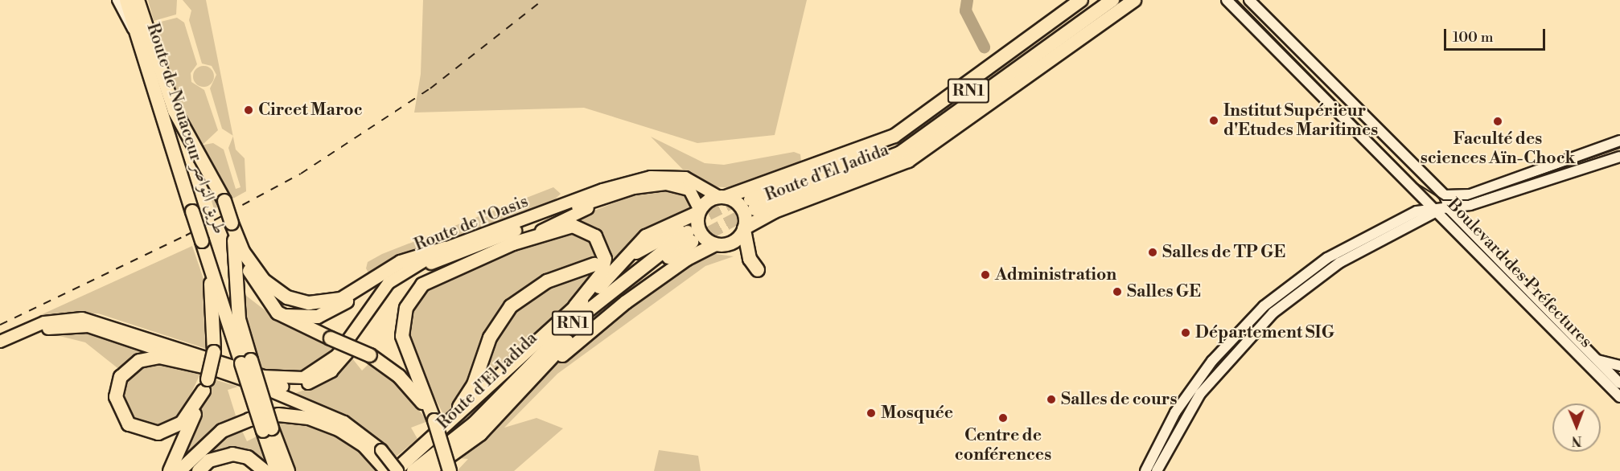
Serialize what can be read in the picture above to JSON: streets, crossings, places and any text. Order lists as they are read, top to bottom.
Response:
{
  "streets": {
    "highway": ["RN1", "Route de Nouaceur طريق النواصر", "Route d'El Jadida"],
    "main road": ["Route de l'Oasis"],
    "street": ["Boulevard des Préfectures"]
  },
  "crossings": [
    ["Route d'El Jadida", "Route de l'Oasis"]
  ],
  "places": [
    "Circet Maroc",
    "Institut Supérieur d'Etudes Maritimes",
    "Faculté des sciences Aïn-Chock",
    "Salles de TP GE",
    "Administration",
    "Salles GE",
    "Département SIG",
    "Salles de cours",
    "Mosquée",
    "Centre de conférences"
  ],
  "scale_bar": "100 m",
  "north": "bottom"
}
